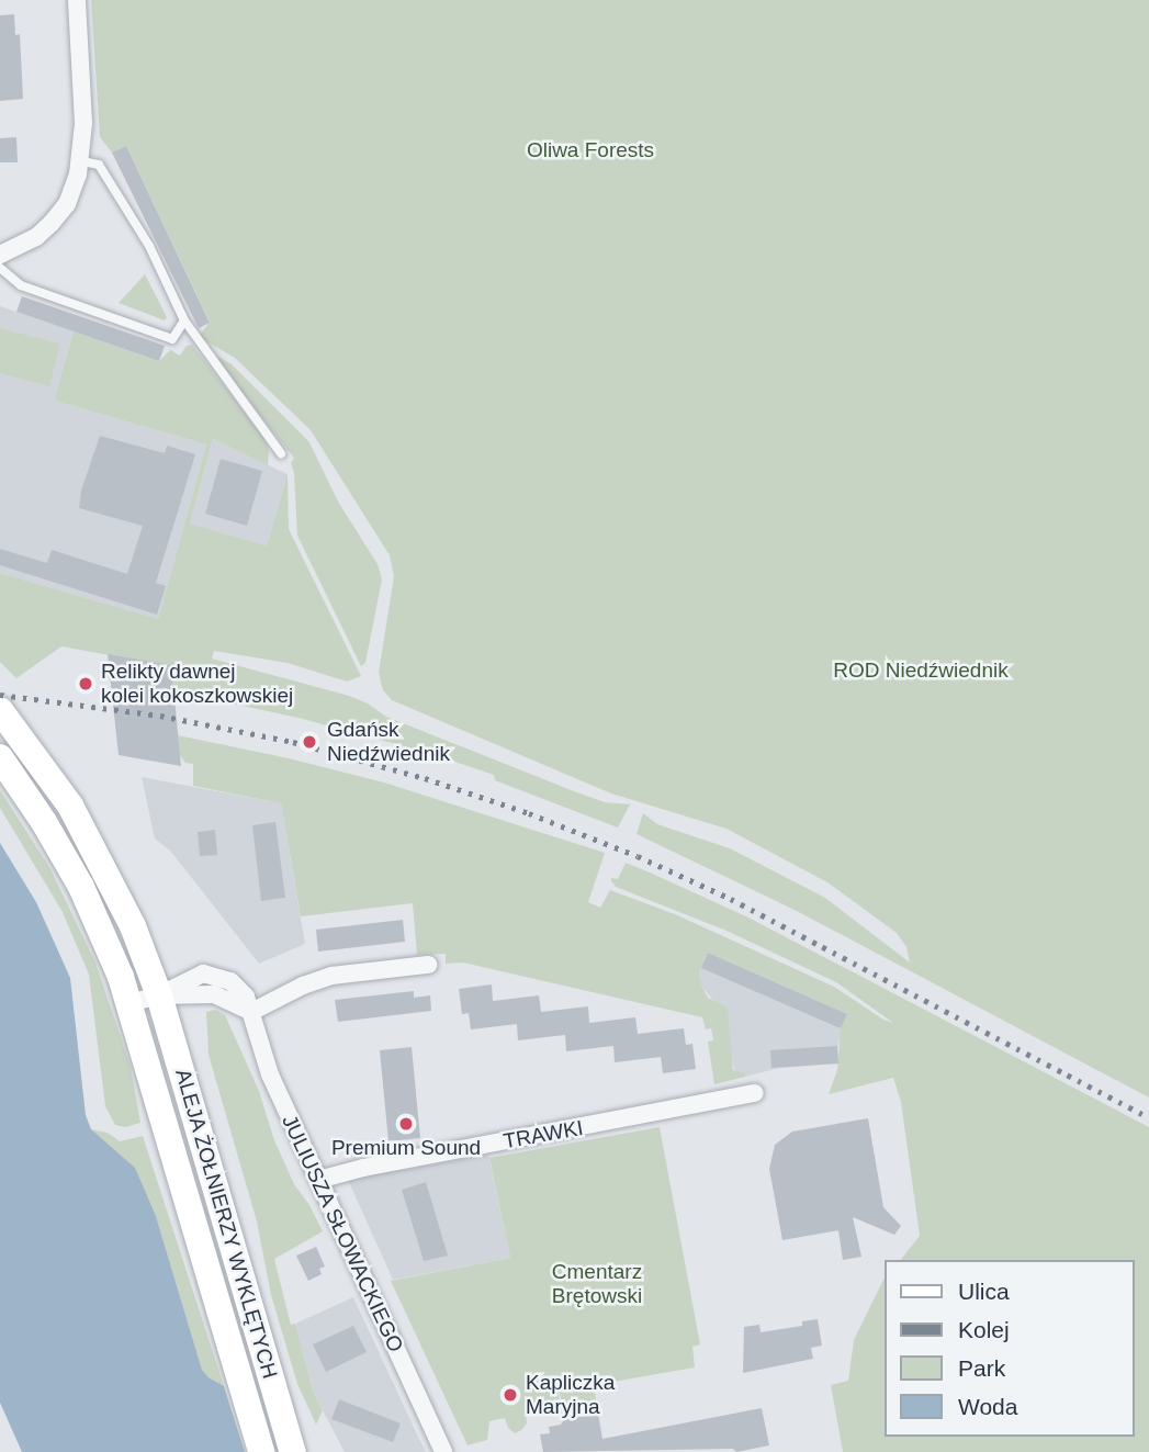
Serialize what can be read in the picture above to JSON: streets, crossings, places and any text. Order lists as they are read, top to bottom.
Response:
{
  "streets": {
    "main road": ["ALEJA ŻOŁNIERZY WYKLĘTYCH"],
    "street": ["TRAWKI", "JULIUSZA SŁOWACKIEGO"]
  },
  "crossings": [
    ["TRAWKI", "JULIUSZA SŁOWACKIEGO"]
  ],
  "parks": ["Oliwa Forests", "ROD Niedźwiednik", "Cmentarz Brętowski"],
  "places": [
    "Relikty dawnej kolei kokoszkowskiej",
    "Gdańsk Niedźwiednik",
    "Premium Sound",
    "Kapliczka Maryjna"
  ],
  "legend": [
    "Ulica",
    "Kolej",
    "Park",
    "Woda"
  ]
}
